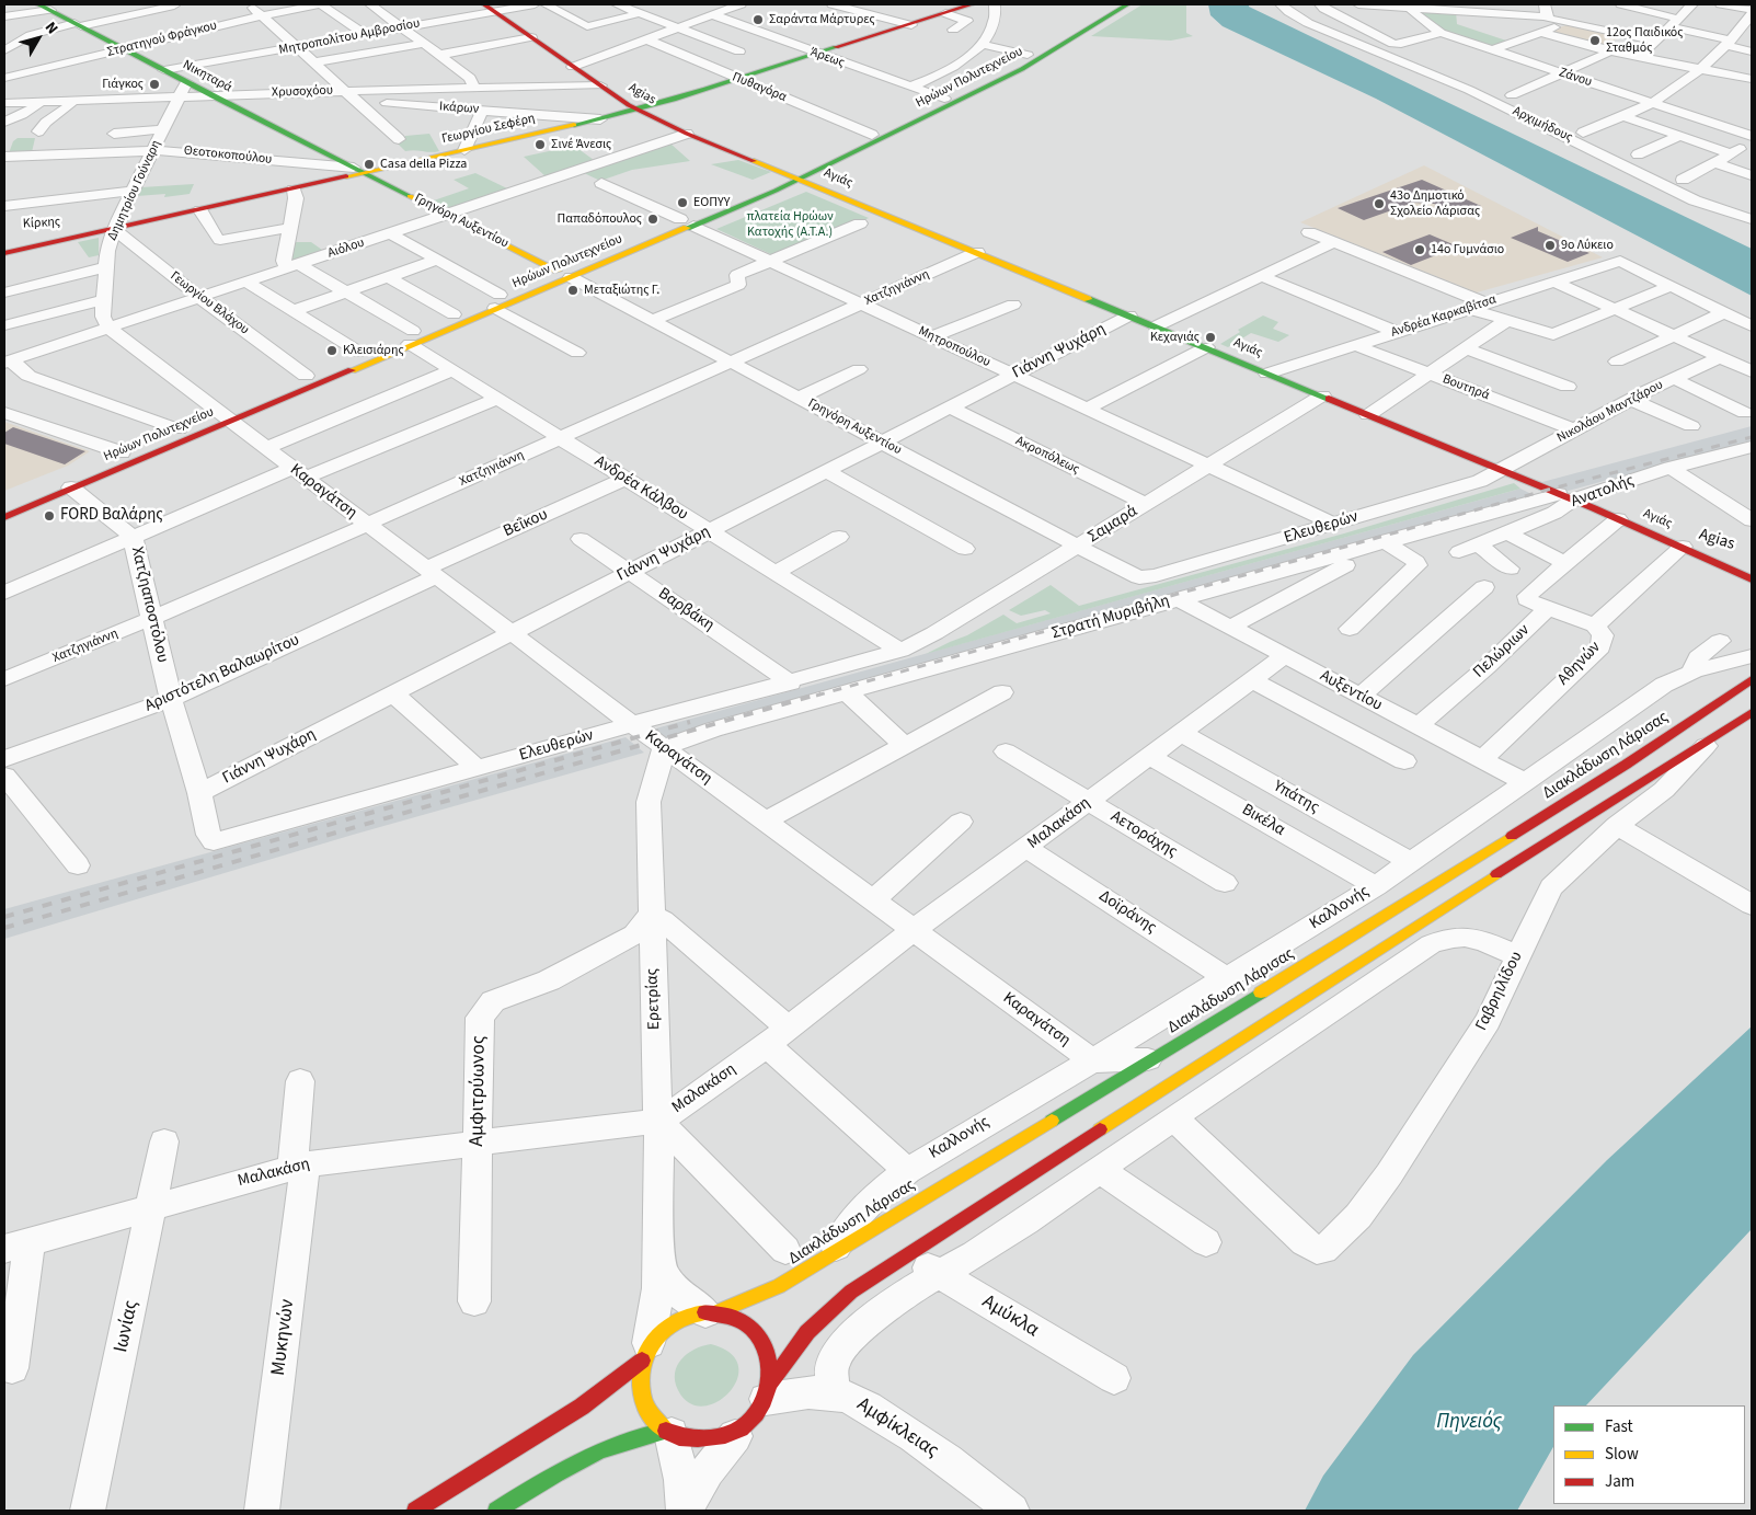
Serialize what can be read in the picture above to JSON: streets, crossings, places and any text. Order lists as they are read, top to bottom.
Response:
{
  "streets": {
    "main road": [
      "Νικηταρά",
      "Ηρώων Πολυτεχνείου",
      "Agias",
      "Γεωργίου Σεφέρη",
      "Αγιάς",
      "Γρηγόρη Αυξεντίου",
      "Κίρκης",
      "Διακλάδωση Λάρισας"
    ],
    "street": [
      "Μητροπολίτου Αμβροσίου",
      "Στρατηγού Φράγκου",
      "Άρεως",
      "Ζάνου",
      "Πυθαγόρα",
      "Χρυσοχόου",
      "Ικάρων",
      "Αρχιμήδους",
      "Θεοτοκοπούλου",
      "Δημητρίου Γούναρη",
      "Αιόλου",
      "Χατζηγιάννη",
      "Γεωργίου Βλάχου",
      "Ανδρέα Καρκαβίτσα",
      "Μητροπούλου",
      "Γιάννη Ψυχάρη",
      "Βουτηρά",
      "Νικολάου Μαντζάρου",
      "Ακροπόλεως",
      "Ανδρέα Κάλβου",
      "Καραγάτση",
      "Ανατολής",
      "Βεΐκου",
      "Σαμαρά",
      "Ελευθερών",
      "Χατζηαποστόλου",
      "Βαρβάκη",
      "Στρατή Μυριβήλη",
      "Πελώριων",
      "Αθηνών",
      "Αριστότελη Βαλαωρίτου",
      "Αυξεντίου",
      "Υπάτης",
      "Βικέλα",
      "Μαλακάση",
      "Αετοράχης",
      "Καλλoνής",
      "Δοϊράνης",
      "Γαβρηιλίδου",
      "Ερετρίας",
      "Αμφιτρύωνος",
      "Αμύκλα",
      "Ιωνίας",
      "Μυκηνών",
      "Αμφίκλειας"
    ]
  },
  "crossings": [
    ["Μητροπολίτου Αμβροσίου", "Νικηταρά"],
    ["Μητροπολίτου Αμβροσίου", "Agias"],
    ["Στρατηγού Φράγκου", "Νικηταρά"],
    ["Άρεως", "Ηρώων Πολυτεχνείου"],
    ["Άρεως", "Γεωργίου Σεφέρη"],
    ["Νικηταρά", "Χρυσοχόου"],
    ["Νικηταρά", "Γεωργίου Σεφέρη"],
    ["Νικηταρά", "Θεοτοκοπούλου"],
    ["Νικηταρά", "Δημητρίου Γούναρη"],
    ["Νικηταρά", "Γρηγόρη Αυξεντίου"],
    ["Ηρώων Πολυτεχνείου", "Πυθαγόρα"],
    ["Ηρώων Πολυτεχνείου", "Agias"],
    ["Ηρώων Πολυτεχνείου", "Αγιάς"],
    ["Ηρώων Πολυτεχνείου", "Γρηγόρη Αυξεντίου"],
    ["Ηρώων Πολυτεχνείου", "Γεωργίου Βλάχου"],
    ["Ηρώων Πολυτεχνείου", "Μητροπούλου"],
    ["Ηρώων Πολυτεχνείου", "Ανδρέα Κάλβου"],
    ["Ηρώων Πολυτεχνείου", "Καραγάτση"],
    ["Ηρώων Πολυτεχνείου", "Χατζηαποστόλου"],
    ["Πυθαγόρα", "Γεωργίου Σεφέρη"],
    ["Χρυσοχόου", "Agias"],
    ["Χρυσοχόου", "Ικάρων"],
    ["Χρυσοχόου", "Δημητρίου Γούναρη"],
    ["Agias", "Γεωργίου Σεφέρη"],
    ["Agias", "Αγιάς"],
    ["Agias", "Αιόλου"],
    ["Agias", "Αθηνών"],
    ["Ικάρων", "Γεωργίου Σεφέρη"],
    ["Γεωργίου Σεφέρη", "Θεοτοκοπούλου"],
    ["Γεωργίου Σεφέρη", "Δημητρίου Γούναρη"],
    ["Γεωργίου Σεφέρη", "Γρηγόρη Αυξεντίου"],
    ["Γεωργίου Σεφέρη", "Κίρκης"],
    ["Γεωργίου Σεφέρη", "Γεωργίου Βλάχου"],
    ["Θεοτοκοπούλου", "Δημητρίου Γούναρη"],
    ["Θεοτοκοπούλου", "Γρηγόρη Αυξεντίου"],
    ["Αγιάς", "Χατζηγιάννη"],
    ["Αγιάς", "Ανδρέα Καρκαβίτσα"],
    ["Αγιάς", "Γιάννη Ψυχάρη"],
    ["Αγιάς", "Νικολάου Μαντζάρου"],
    ["Αγιάς", "Ανατολής"],
    ["Αγιάς", "Σαμαρά"],
    ["Αγιάς", "Ελευθερών"],
    ["Αγιάς", "Στρατή Μυριβήλη"],
    ["Αγιάς", "Αθηνών"],
    ["Δημητρίου Γούναρη", "Αιόλου"],
    ["Δημητρίου Γούναρη", "Γεωργίου Βλάχου"],
    ["Γρηγόρη Αυξεντίου", "Αιόλου"],
    ["Γρηγόρη Αυξεντίου", "Χατζηγιάννη"],
    ["Γρηγόρη Αυξεντίου", "Γιάννη Ψυχάρη"],
    ["Γρηγόρη Αυξεντίου", "Σαμαρά"],
    ["Γρηγόρη Αυξεντίου", "Ελευθερών"],
    ["Αιόλου", "Γεωργίου Βλάχου"],
    ["Αιόλου", "Ανδρέα Κάλβου"],
    ["Χατζηγιάννη", "Μητροπούλου"],
    ["Χατζηγιάννη", "Ανδρέα Κάλβου"],
    ["Χατζηγιάννη", "Καραγάτση"],
    ["Χατζηγιάννη", "Χατζηαποστόλου"],
    ["Ανδρέα Καρκαβίτσα", "Βουτηρά"],
    ["Μητροπούλου", "Γιάννη Ψυχάρη"],
    ["Μητροπούλου", "Σαμαρά"],
    ["Μητροπούλου", "Ελευθερών"],
    ["Γιάννη Ψυχάρη", "Ακροπόλεως"],
    ["Γιάννη Ψυχάρη", "Ανδρέα Κάλβου"],
    ["Γιάννη Ψυχάρη", "Καραγάτση"],
    ["Γιάννη Ψυχάρη", "Χατζηαποστόλου"],
    ["Γιάννη Ψυχάρη", "Βαρβάκη"],
    ["Βουτηρά", "Νικολάου Μαντζάρου"],
    ["Νικολάου Μαντζάρου", "Ελευθερών"],
    ["Ακροπόλεως", "Σαμαρά"],
    ["Ανδρέα Κάλβου", "Βεΐκου"],
    ["Ανδρέα Κάλβου", "Σαμαρά"],
    ["Ανδρέα Κάλβου", "Ελευθερών"],
    ["Καραγάτση", "Βεΐκου"],
    ["Καραγάτση", "Ελευθερών"],
    ["Καραγάτση", "Στρατή Μυριβήλη"],
    ["Καραγάτση", "Αριστότελη Βαλαωρίτου"],
    ["Καραγάτση", "Μαλακάση"],
    ["Καραγάτση", "Καλλoνής"],
    ["Καραγάτση", "Ερετρίας"],
    ["Ανατολής", "Στρατή Μυριβήλη"],
    ["Βεΐκου", "Αριστότελη Βαλαωρίτου"],
    ["Σαμαρά", "Ελευθερών"],
    ["Ελευθερών", "Χατζηαποστόλου"],
    ["Ελευθερών", "Βαρβάκη"],
    ["Χατζηαποστόλου", "Αριστότελη Βαλαωρίτου"],
    ["Στρατή Μυριβήλη", "Αυξεντίου"],
    ["Στρατή Μυριβήλη", "Ερετρίας"],
    ["Πελώριων", "Αυξεντίου"],
    ["Αθηνών", "Αυξεντίου"],
    ["Αυξεντίου", "Μαλακάση"],
    ["Αυξεντίου", "Καλλoνής"],
    ["Διακλάδωση Λάρισας", "Καλλoνής"],
    ["Διακλάδωση Λάρισας", "Ερετρίας"],
    ["Διακλάδωση Λάρισας", "Αμφίκλειας"],
    ["Υπάτης", "Μαλακάση"],
    ["Υπάτης", "Καλλoνής"],
    ["Βικέλα", "Μαλακάση"],
    ["Βικέλα", "Καλλoνής"],
    ["Μαλακάση", "Αετοράχης"],
    ["Μαλακάση", "Δοϊράνης"],
    ["Μαλακάση", "Ερετρίας"],
    ["Μαλακάση", "Αμφιτρύωνος"],
    ["Μαλακάση", "Ιωνίας"],
    ["Μαλακάση", "Μυκηνών"],
    ["Καλλoνής", "Δοϊράνης"],
    ["Ερετρίας", "Αμφιτρύωνος"],
    ["Ερετρίας", "Αμφίκλειας"]
  ],
  "water": ["Πηνειός"],
  "parks": ["πλατεία Ηρώων Κατοχής (Α.Τ.Α.)"],
  "places": [
    "Σαράντα Μάρτυρες",
    "12ος Παιδικός Σταθμός",
    "Γιάγκος",
    "Σινέ Άνεσις",
    "Casa della Pizza",
    "ΕΟΠΥΥ",
    "43ο Δημοτικό Σχολείο Λάρισας",
    "Παπαδόπουλος",
    "9ο Λύκειο",
    "14ο Γυμνάσιο",
    "Μεταξιώτης Γ.",
    "Κεχαγιάς",
    "Κλεισιάρης",
    "FORD Βαλάρης"
  ],
  "legend": ["Fast", "Slow", "Jam"],
  "north": "top right"
}
